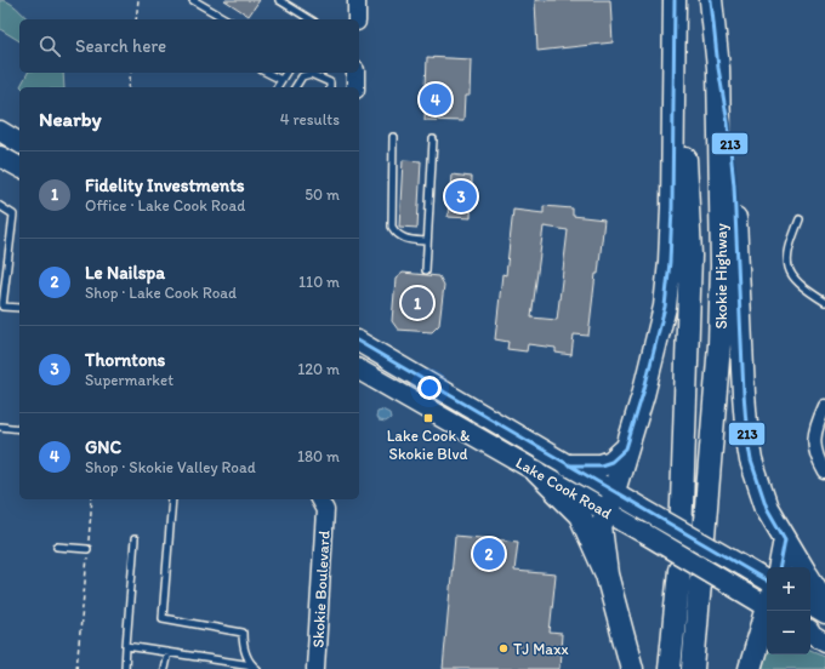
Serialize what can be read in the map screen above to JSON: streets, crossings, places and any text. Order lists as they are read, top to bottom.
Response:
{
  "streets": {
    "highway": ["Skokie Highway"],
    "main road": ["Lake Cook Road", "Skokie Boulevard"]
  },
  "places": {
    "transit": ["Lake Cook & Skokie Blvd"],
    "other": ["TJ Maxx"]
  },
  "lines": ["transit line 213"],
  "page": {
    "search": "Search here",
    "pins": [
      "4",
      "3",
      "1",
      "2"
    ],
    "heading": ["Nearby", "4 results"],
    "list": [
      {
        "mark": "1",
        "name": "Fidelity Investments",
        "note": "Office · Lake Cook Road",
        "value": "50 m"
      },
      {
        "mark": "2",
        "name": "Le Nailspa",
        "note": "Shop · Lake Cook Road",
        "value": "110 m"
      },
      {
        "mark": "3",
        "name": "Thorntons",
        "note": "Supermarket",
        "value": "120 m"
      },
      {
        "mark": "4",
        "name": "GNC",
        "note": "Shop · Skokie Valley Road",
        "value": "180 m"
      }
    ],
    "map_buttons": ["+", "−"]
  }
}
